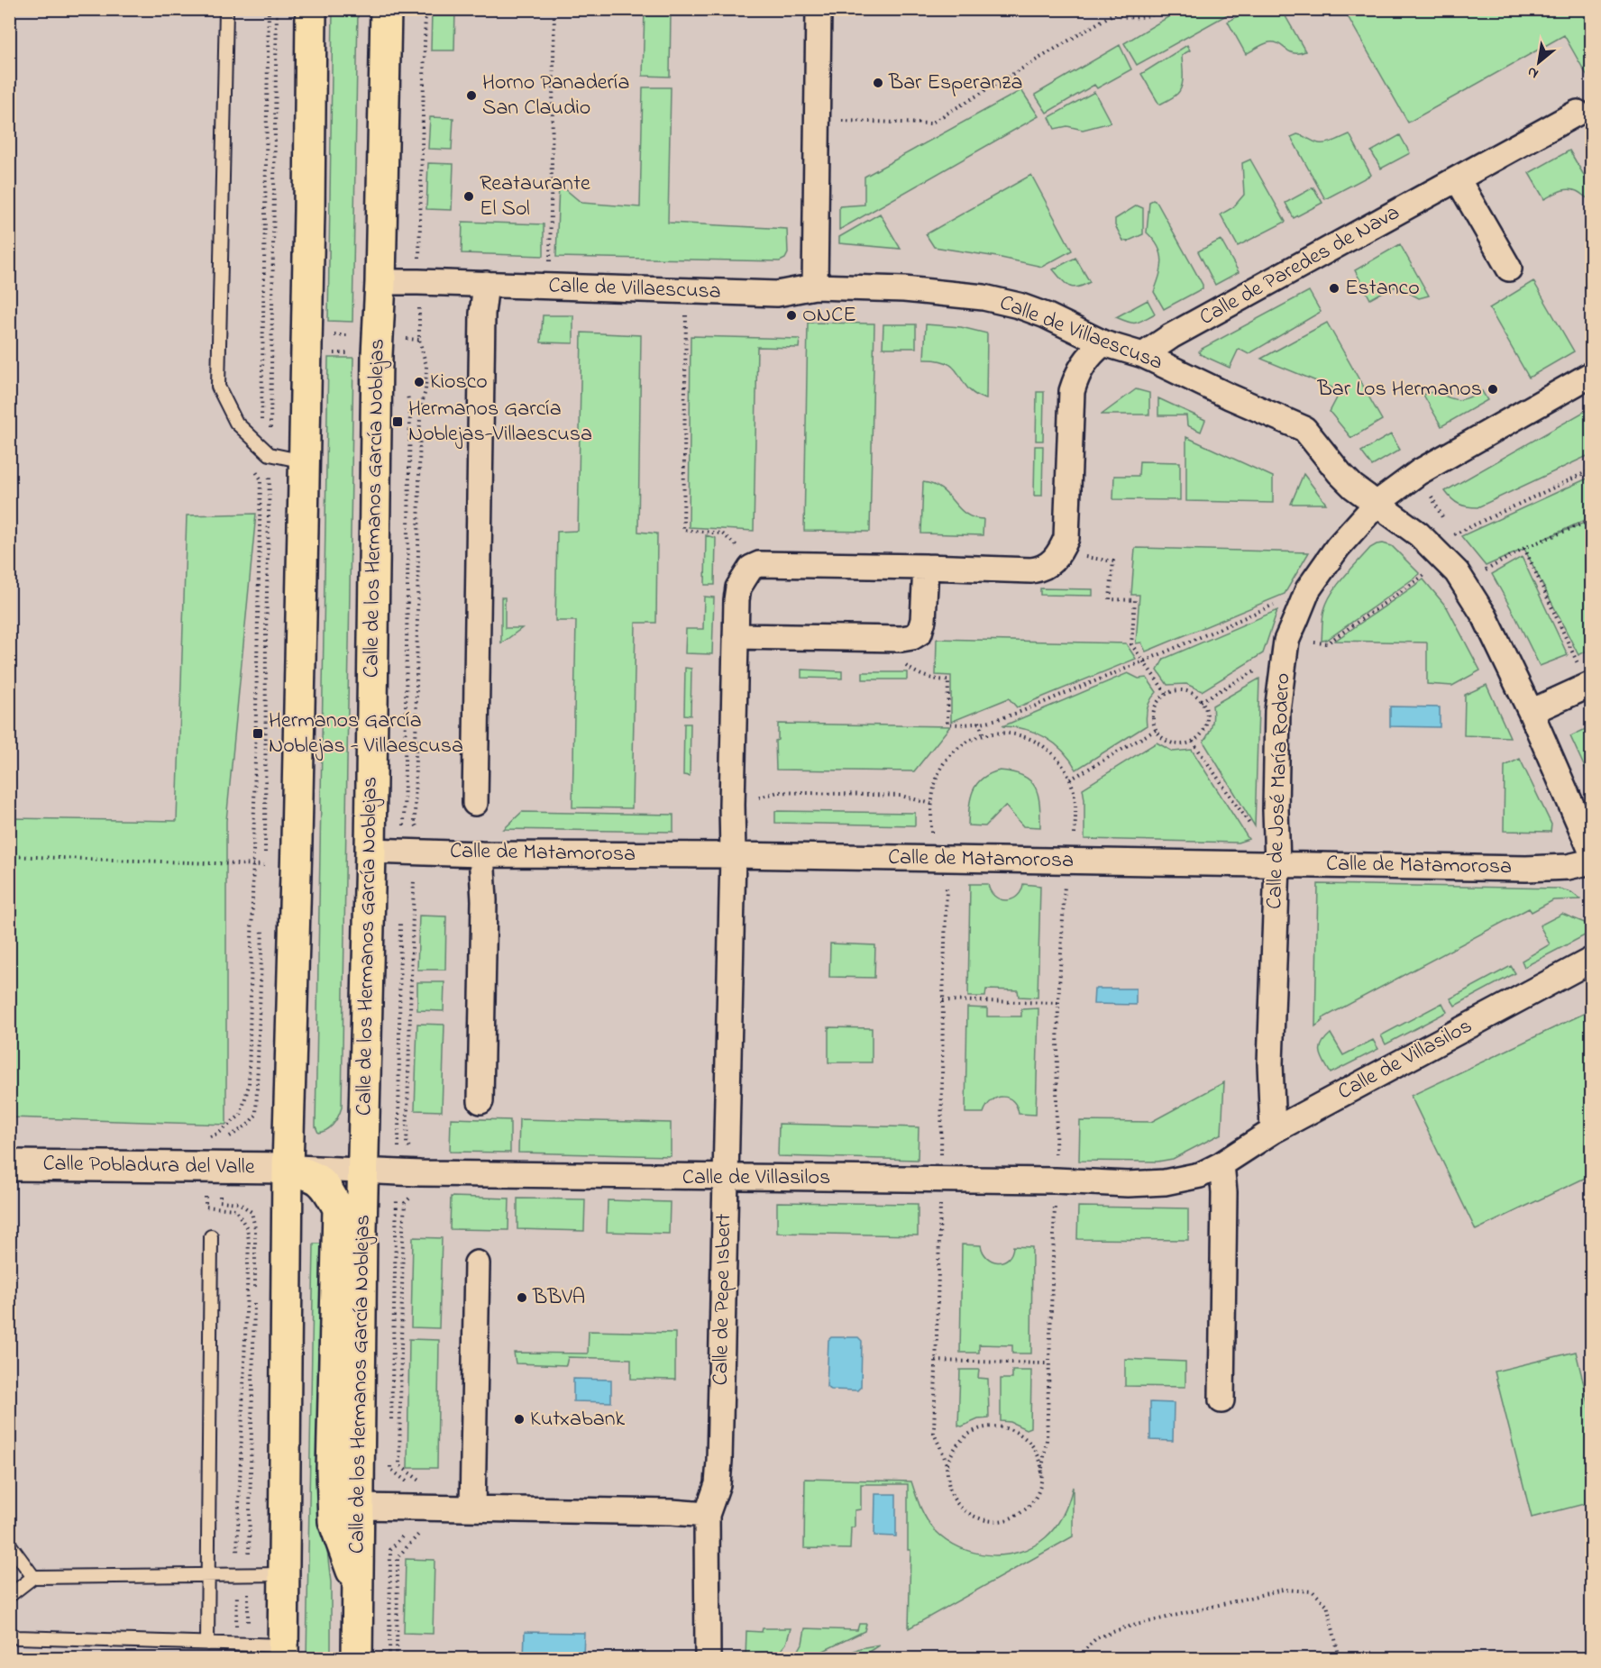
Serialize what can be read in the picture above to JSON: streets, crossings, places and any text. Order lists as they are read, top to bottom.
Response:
{
  "streets": {
    "main road": ["Calle de los Hermanos García Noblejas"],
    "street": [
      "Calle de Paredes de Nava",
      "Calle de Villaescusa",
      "Calle de José María Rodero",
      "Calle de Matamorosa",
      "Calle de Villasilos",
      "Calle Pobladura del Valle",
      "Calle de Pepe Isbert"
    ]
  },
  "crossings": [
    ["Calle de Paredes de Nava", "Calle de Villaescusa"],
    ["Calle de Villaescusa", "Calle de los Hermanos García Noblejas"],
    ["Calle de Villaescusa", "Calle de José María Rodero"],
    ["Calle de los Hermanos García Noblejas", "Calle de Matamorosa"],
    ["Calle de los Hermanos García Noblejas", "Calle de Villasilos"],
    ["Calle de los Hermanos García Noblejas", "Calle Pobladura del Valle"],
    ["Calle de José María Rodero", "Calle de Matamorosa"],
    ["Calle de José María Rodero", "Calle de Villasilos"],
    ["Calle de Matamorosa", "Calle de Pepe Isbert"],
    ["Calle de Villasilos", "Calle Pobladura del Valle"],
    ["Calle de Villasilos", "Calle de Pepe Isbert"]
  ],
  "places": {
    "other": [
      "Bar Esperanza",
      "Horno Panadería San Claudio",
      "Reataurante El Sol",
      "Estanco",
      "ONCE",
      "Kiosco",
      "Bar Los Hermanos",
      "BBVA",
      "Kutxabank"
    ],
    "transit": ["Hermanos García Noblejas-Villaescusa", "Hermanos García Noblejas - Villaescusa"]
  },
  "north": "bottom left"
}
